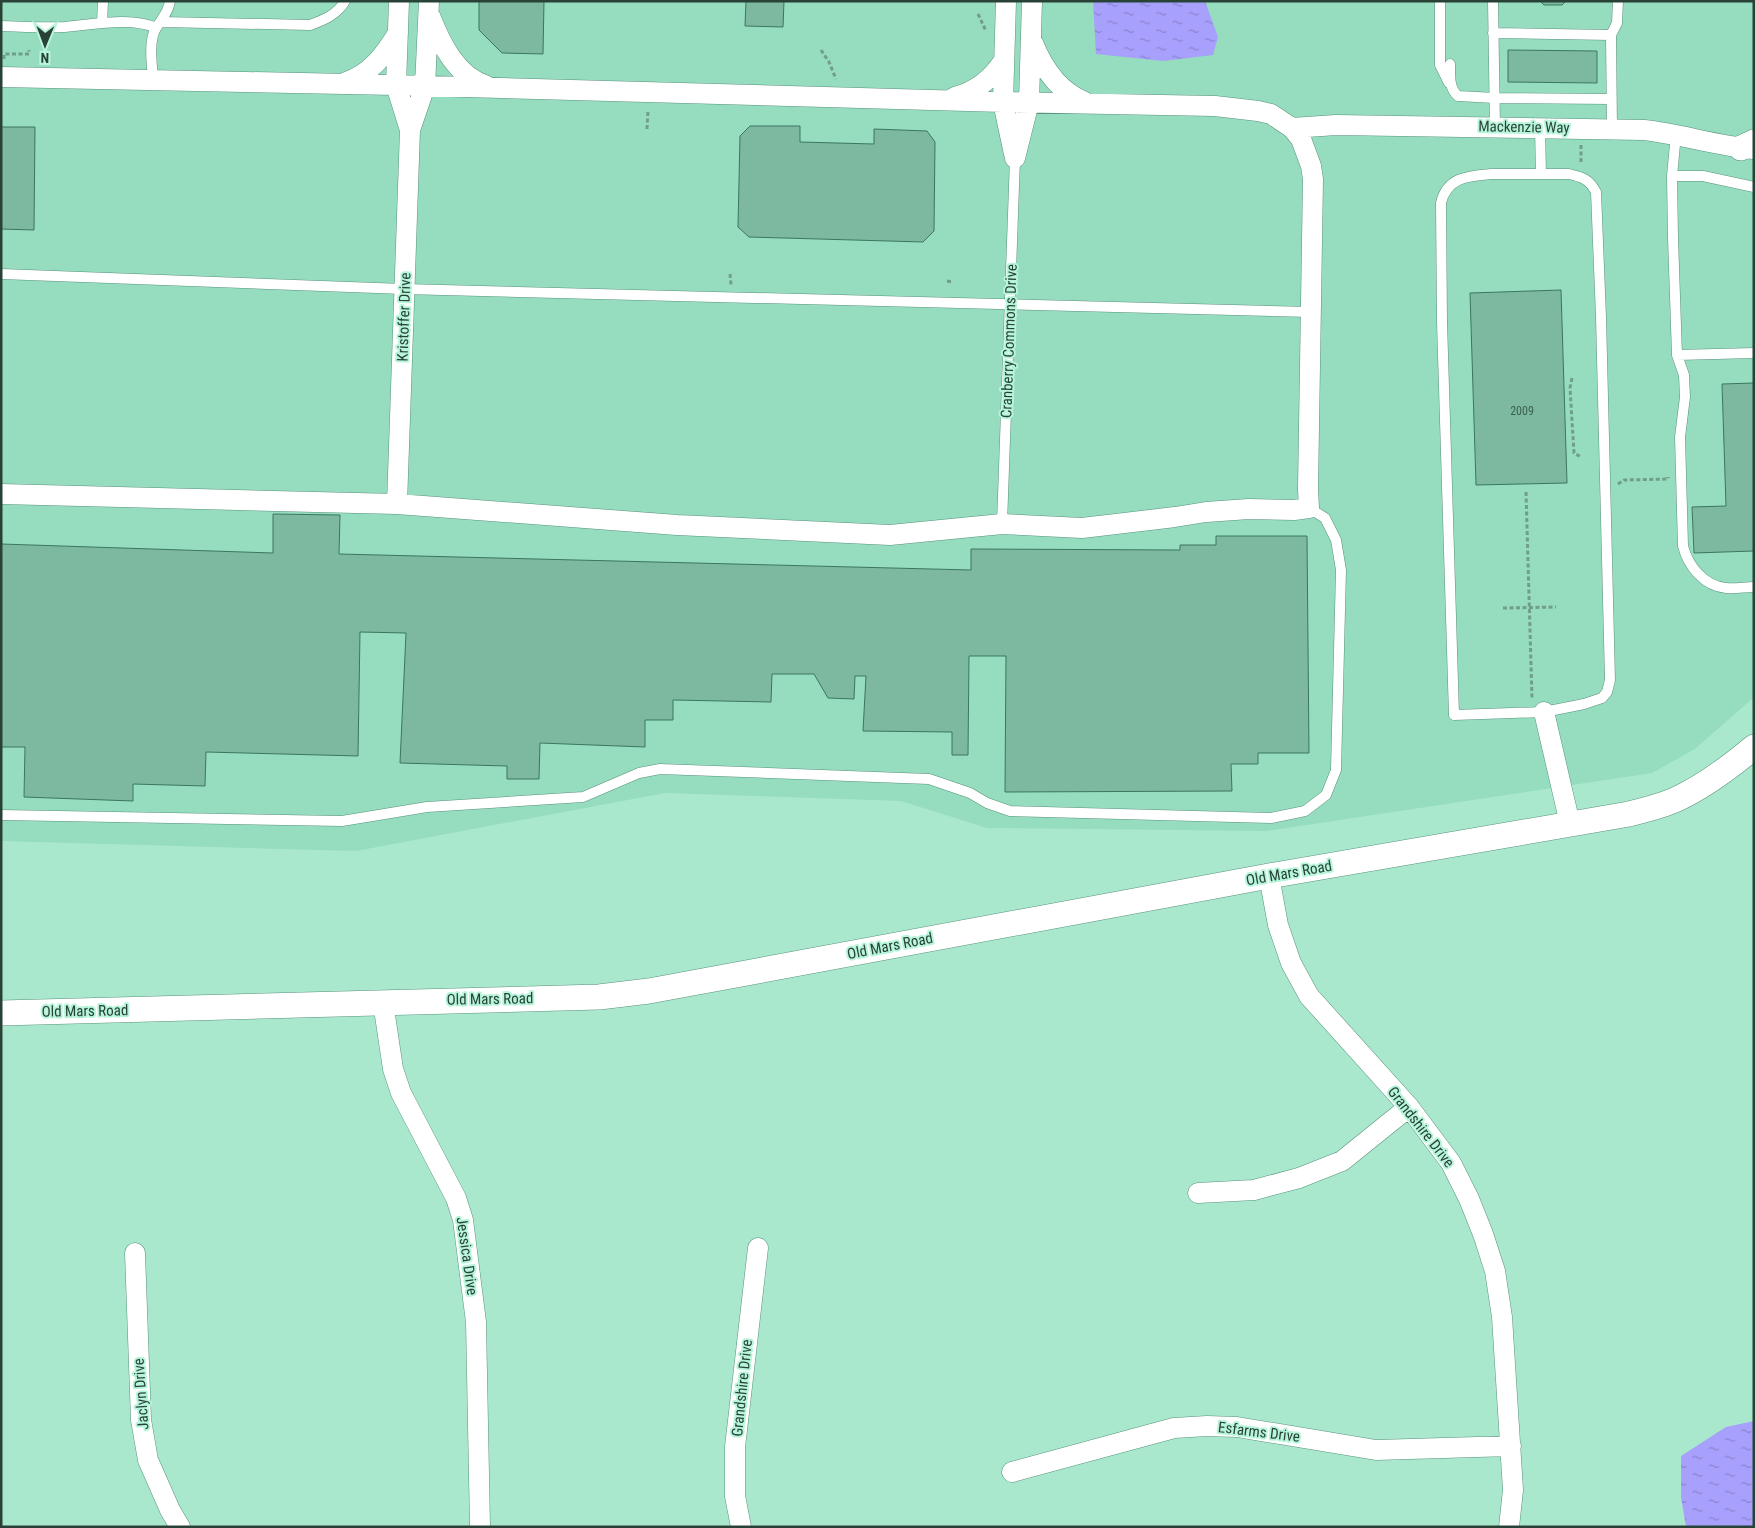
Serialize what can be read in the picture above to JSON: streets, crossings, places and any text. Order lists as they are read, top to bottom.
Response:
{
  "streets": {
    "street": [
      "Mackenzie Way",
      "Kristoffer Drive",
      "Cranberry Commons Drive",
      "Old Mars Road",
      "Grandshire Drive",
      "Jessica Drive",
      "Jaclyn Drive",
      "Esfarms Drive"
    ]
  },
  "crossings": [
    ["Old Mars Road", "Grandshire Drive"],
    ["Old Mars Road", "Jessica Drive"],
    ["Grandshire Drive", "Esfarms Drive"]
  ],
  "house_numbers": ["2009"],
  "north": "bottom"
}
